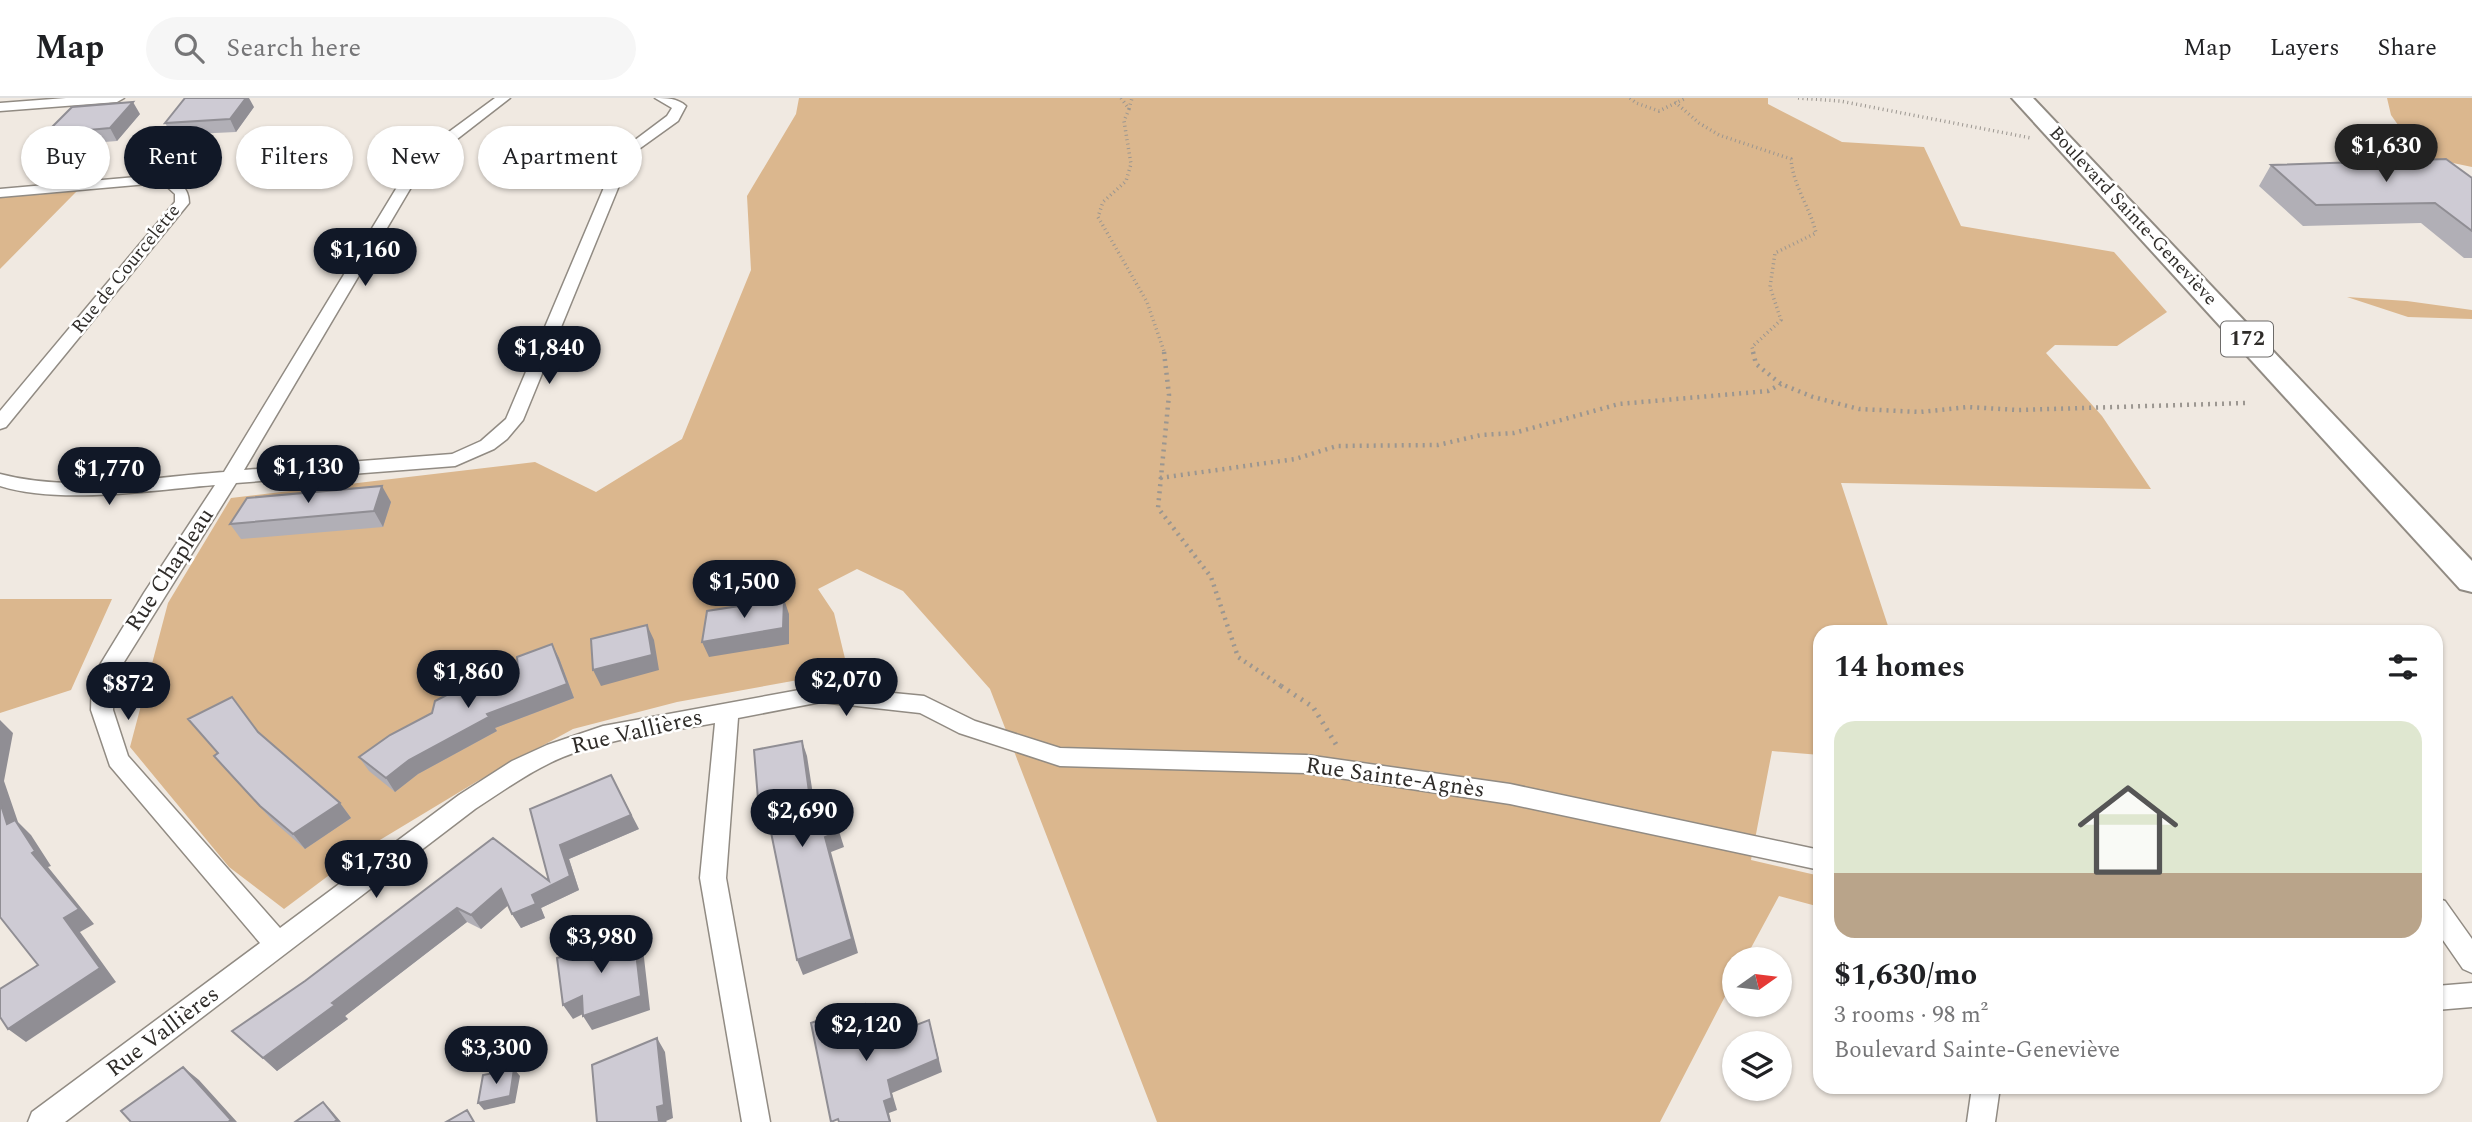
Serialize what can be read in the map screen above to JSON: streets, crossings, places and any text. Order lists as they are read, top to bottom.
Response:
{
  "streets": {
    "main road": ["Boulevard Sainte-Geneviève", "172"],
    "street": [
      "Rue de Courcelette",
      "Rue Chapleau",
      "Rue Vallières",
      "Rue Sainte-Agnès"
    ]
  },
  "crossings": [
    ["Rue Chapleau", "Rue Vallières"],
    ["Rue Vallières", "Rue Sainte-Agnès"]
  ],
  "north": "right",
  "page": {
    "header": "Map",
    "search": "Search here",
    "nav": ["Map", "Layers", "Share"],
    "price": [
      "$1,630",
      "$1,160",
      "$1,840",
      "$1,130",
      "$1,770",
      "$1,500",
      "$1,860",
      "$2,070",
      "$872",
      "$2,690",
      "$1,730",
      "$3,980",
      "$2,120",
      "$3,300"
    ],
    "chip": [
      "Buy",
      "Rent",
      "Filters",
      "New",
      "Apartment"
    ],
    "heading": "14 homes",
    "list": [
      {
        "name": "$1,630/mo",
        "note": "3 rooms · 98 m² · Boulevard Sainte-Geneviève"
      }
    ]
  }
}
